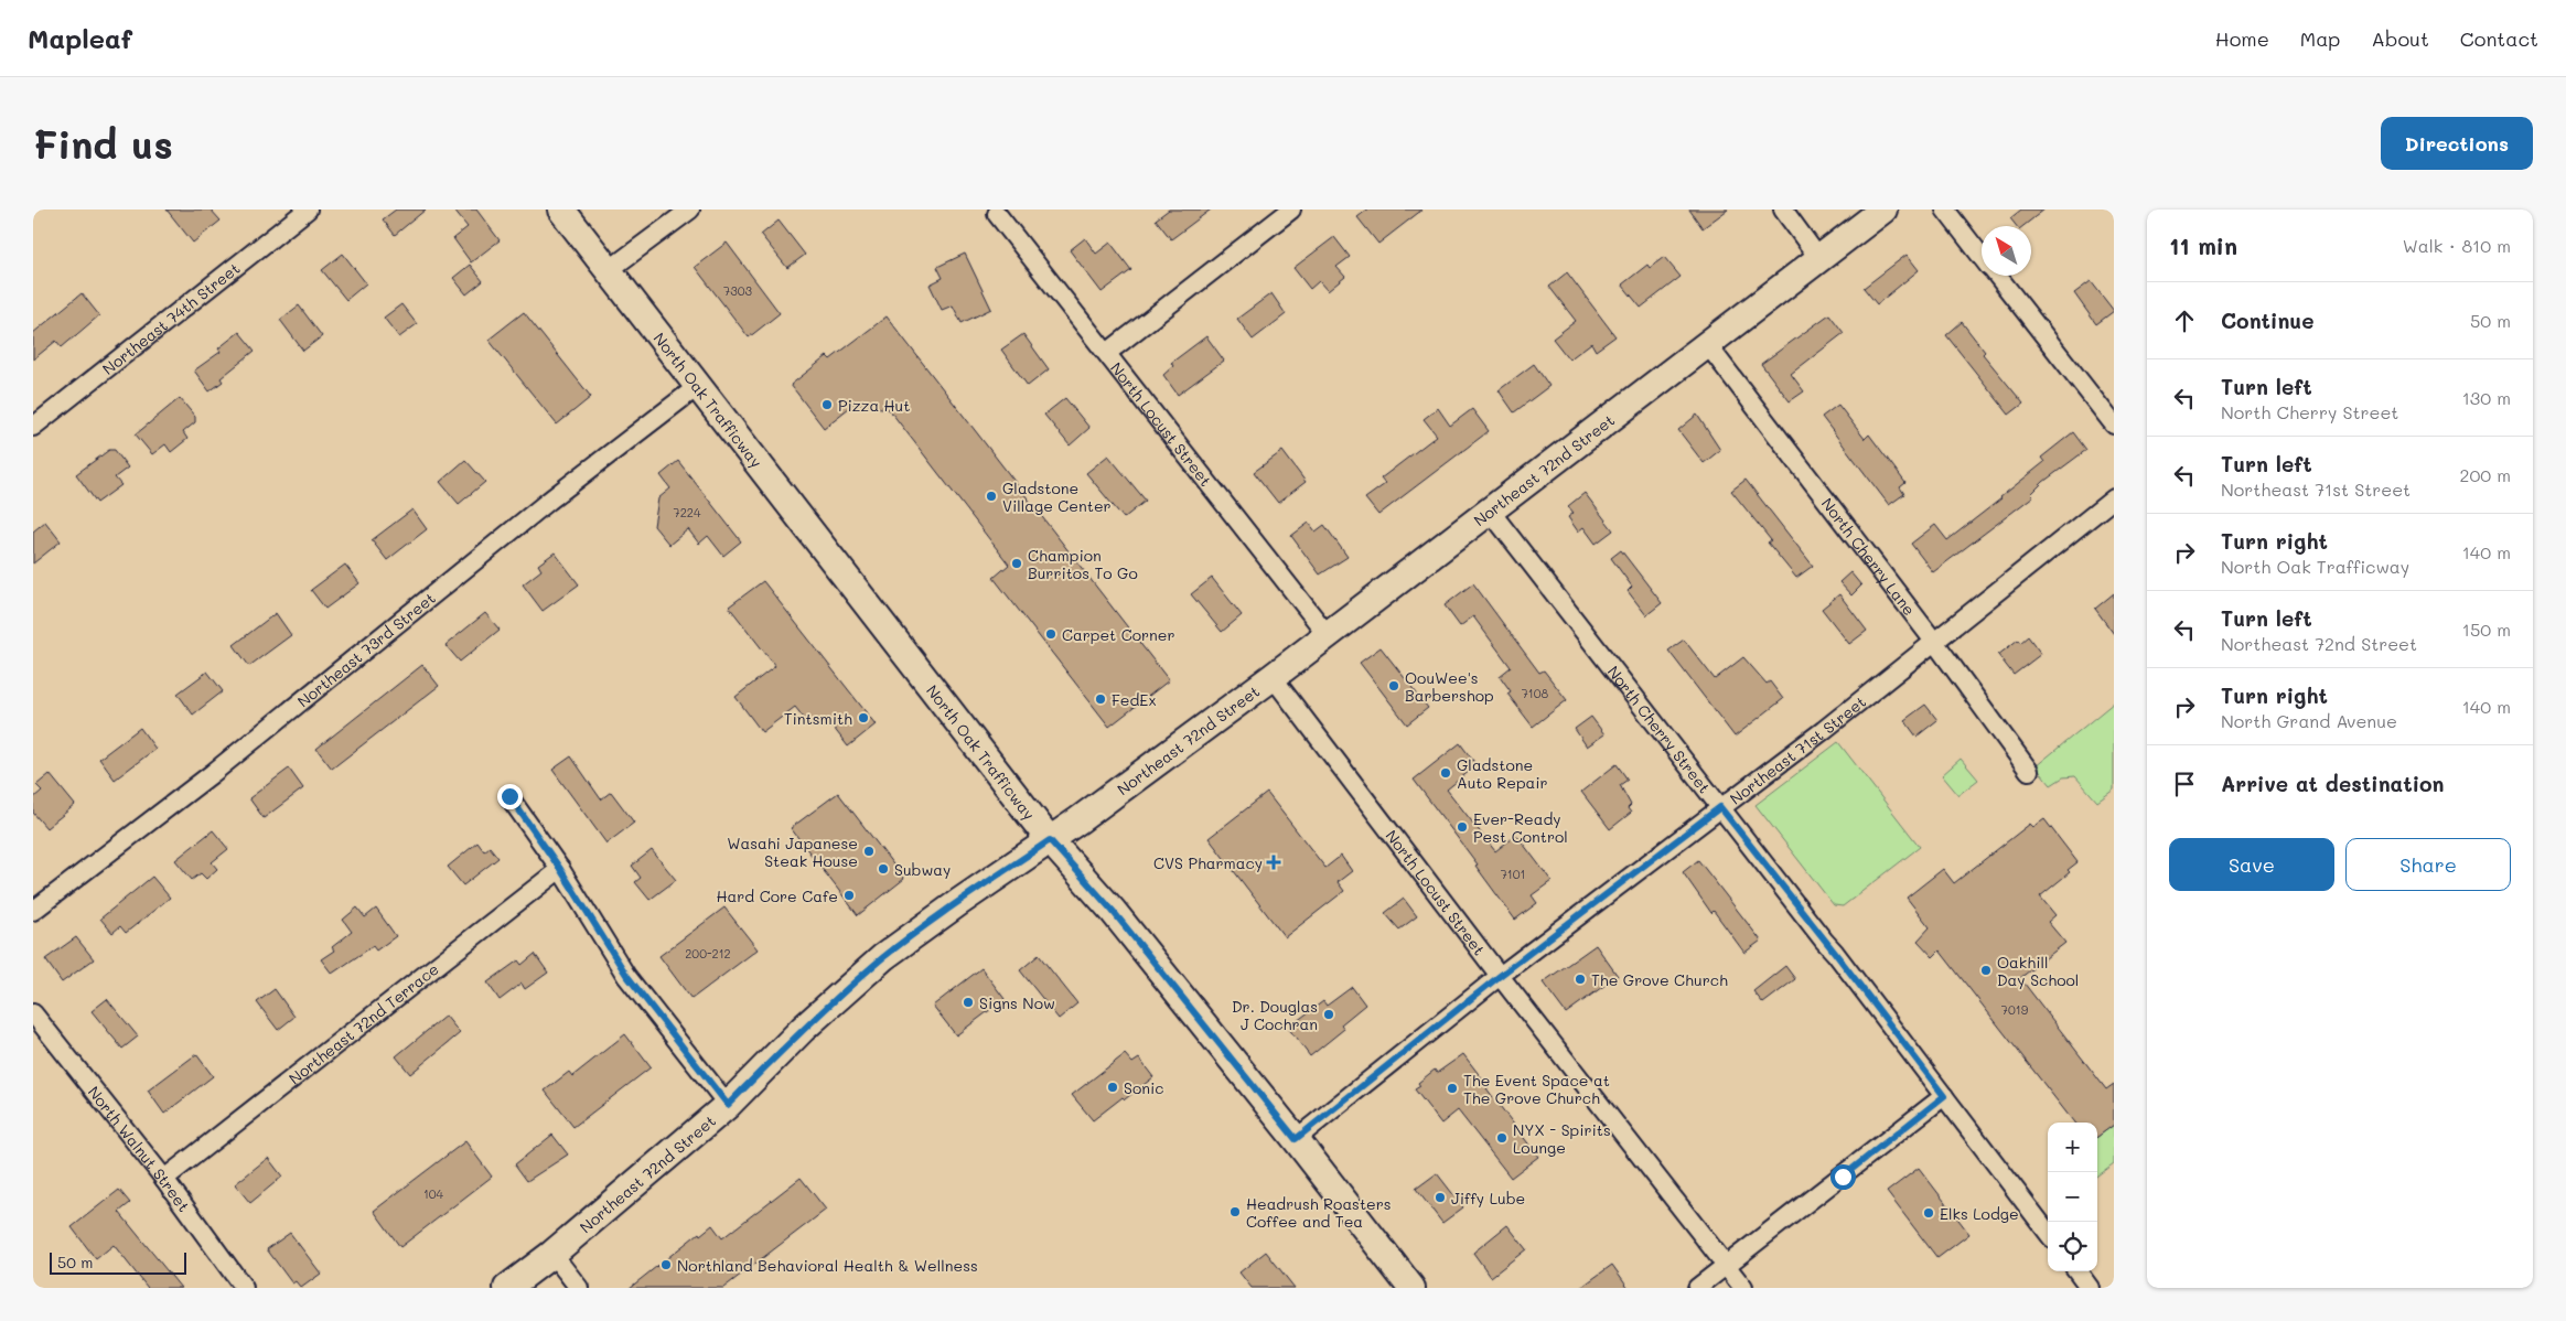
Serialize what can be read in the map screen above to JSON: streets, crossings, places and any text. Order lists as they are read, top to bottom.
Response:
{
  "streets": {
    "main road": ["North Oak Trafficway", "Northeast 72nd Street"],
    "street": [
      "Northeast 74th Street",
      "North Locust Street",
      "North Cherry Lane",
      "Northeast 73rd Street",
      "North Cherry Street",
      "Northeast 71st Street",
      "Northeast 72nd Terrace",
      "North Walnut Street"
    ]
  },
  "crossings": [
    ["North Oak Trafficway", "Northeast 72nd Street"],
    ["North Oak Trafficway", "Northeast 73rd Street"],
    ["North Oak Trafficway", "Northeast 71st Street"],
    ["North Locust Street", "Northeast 72nd Street"],
    ["North Locust Street", "Northeast 71st Street"],
    ["Northeast 72nd Street", "North Cherry Lane"],
    ["Northeast 72nd Street", "North Cherry Street"],
    ["North Cherry Lane", "Northeast 71st Street"],
    ["North Cherry Street", "Northeast 71st Street"],
    ["Northeast 72nd Terrace", "North Walnut Street"]
  ],
  "places": {
    "other": [
      "Pizza Hut",
      "Gladstone Village Center",
      "Champion Burritos To Go",
      "Carpet Corner",
      "OouWee's Barbershop",
      "FedEx",
      "Tintsmith",
      "Gladstone Auto Repair",
      "Ever-Ready Pest Control",
      "Wasahi Japanese Steak House",
      "Subway",
      "Hard Core Cafe",
      "Oakhill Day School",
      "The Grove Church",
      "Signs Now",
      "Dr. Douglas J Cochran",
      "Sonic",
      "The Event Space at The Grove Church",
      "NYX - Spirits Lounge",
      "Jiffy Lube",
      "Headrush Roasters Coffee and Tea",
      "Elks Lodge",
      "Northland Behavioral Health & Wellness"
    ],
    "health": ["CVS Pharmacy"]
  },
  "house_numbers": [
    "7303",
    "7224",
    "7108",
    "7101",
    "200-212",
    "7019",
    "104"
  ],
  "scale_bar": "50 m",
  "north": "top left",
  "page": {
    "header": "Mapleaf",
    "nav": [
      "Home",
      "Map",
      "About",
      "Contact"
    ],
    "buttons": [
      "Directions",
      ["Save", "Share"]
    ],
    "title": "Find us",
    "heading": ["11 min", "Walk · 810 m"],
    "list": [
      ["Continue", "50 m"],
      ["Turn left", "North Cherry Street", "130 m"],
      ["Turn left", "Northeast 71st Street", "200 m"],
      ["Turn right", "North Oak Trafficway", "140 m"],
      ["Turn left", "Northeast 72nd Street", "150 m"],
      ["Turn right", "North Grand Avenue", "140 m"],
      "Arrive at destination"
    ],
    "map_buttons": ["+", "−"],
    "scale": "50 m"
  }
}
